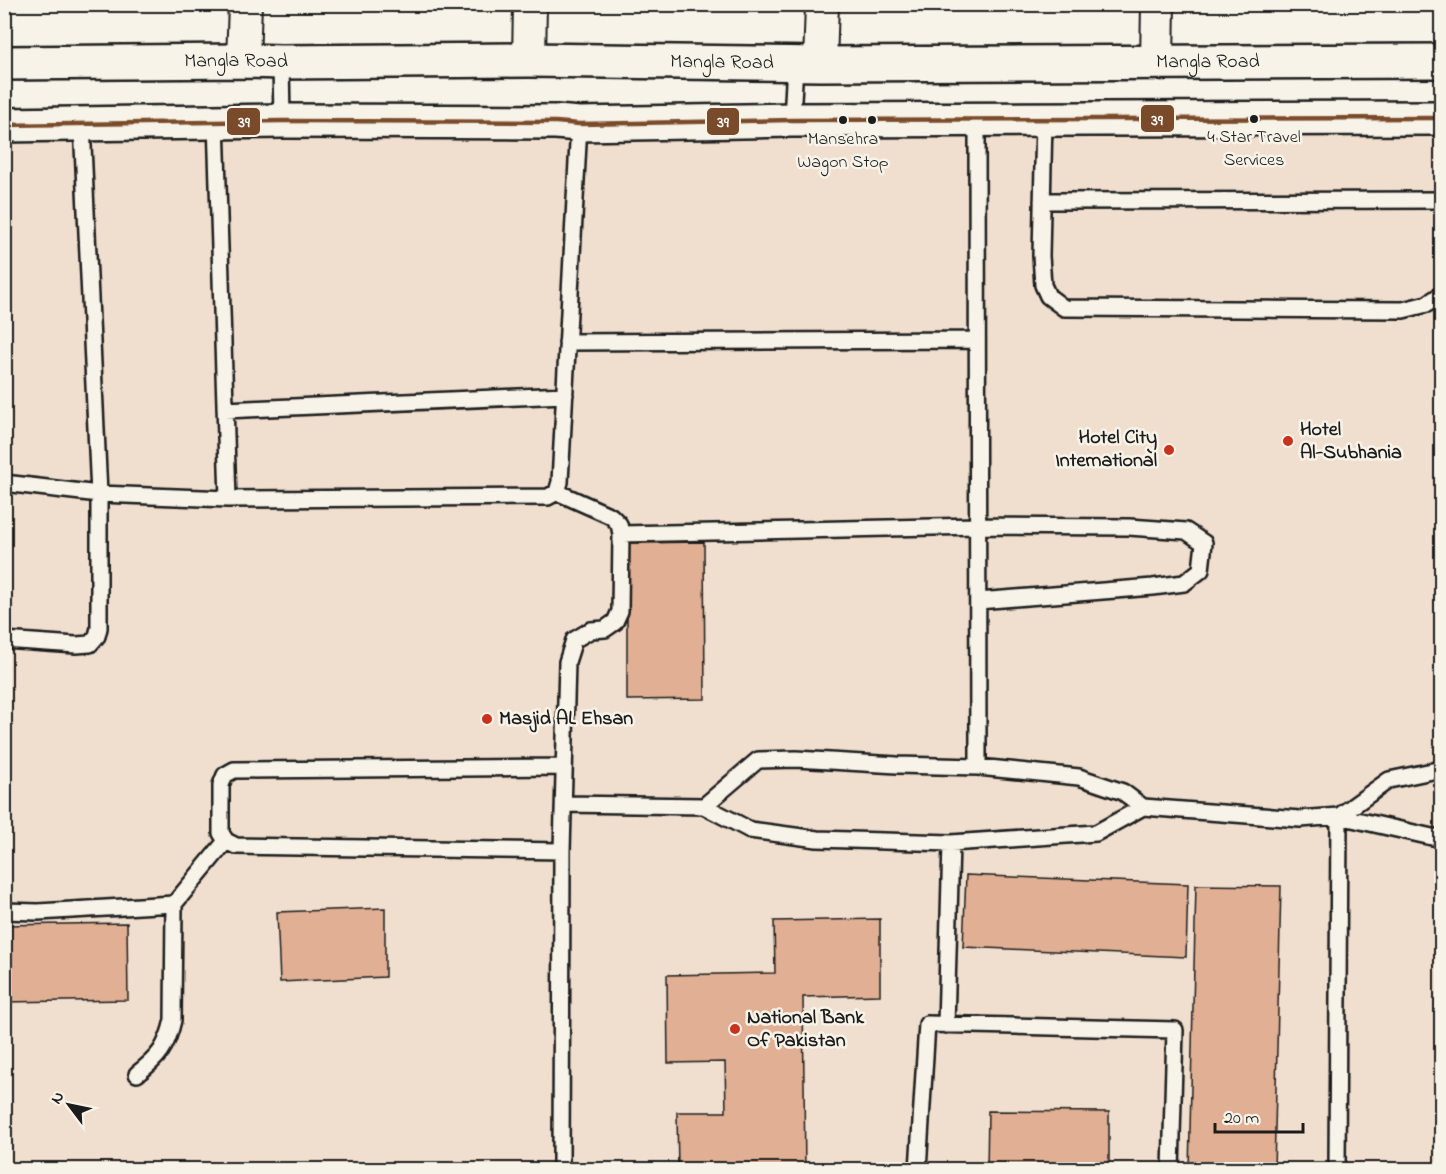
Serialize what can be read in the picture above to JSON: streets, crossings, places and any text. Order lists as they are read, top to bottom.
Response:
{
  "streets": {
    "main road": ["Mangla Road"]
  },
  "places": [
    "4 Star Travel Services",
    "Mansehra Wagon Stop",
    "Hotel Al-Subhania",
    "Hotel City International",
    "Masjid AL Ehsan",
    "National Bank Of Pakistan"
  ],
  "lines": ["transit line 39"],
  "scale_bar": "20 m",
  "north": "top left"
}
